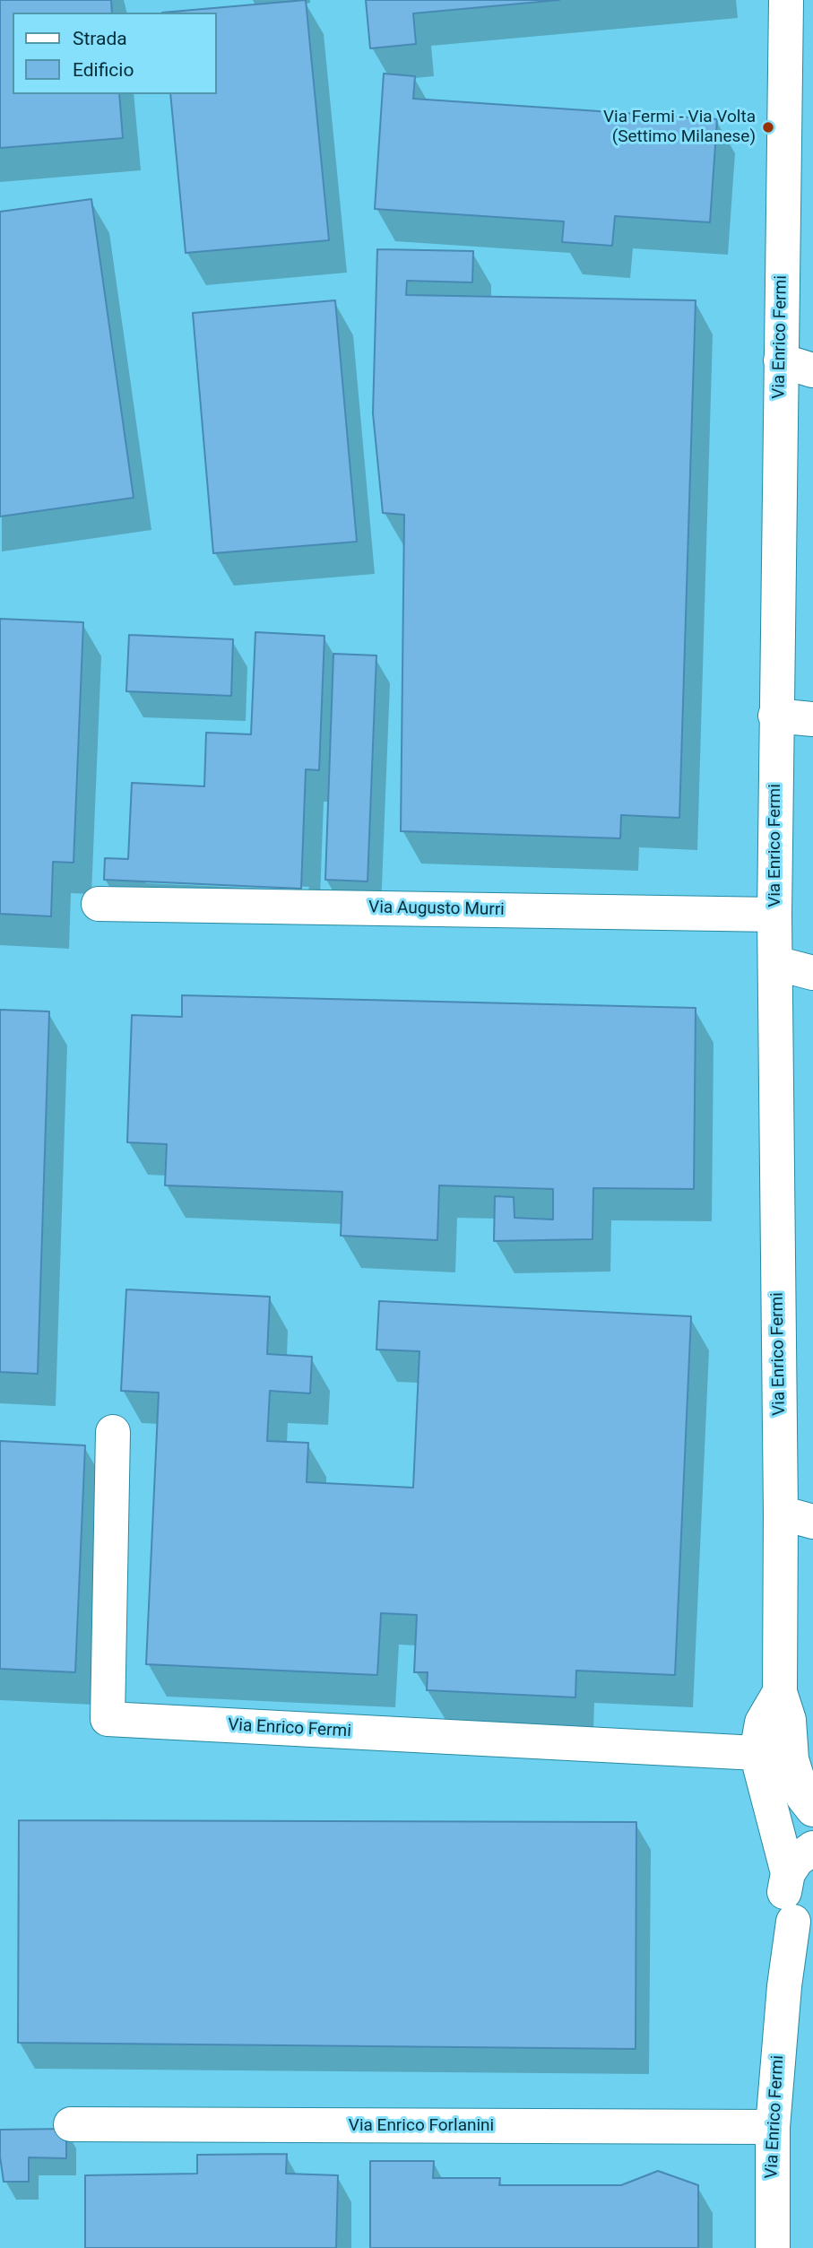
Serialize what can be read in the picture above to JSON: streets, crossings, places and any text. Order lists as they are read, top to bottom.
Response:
{
  "streets": {
    "street": ["Via Enrico Fermi", "Via Augusto Murri", "Via Enrico Forlanini"]
  },
  "crossings": [
    ["Via Enrico Fermi", "Via Augusto Murri"],
    ["Via Enrico Fermi", "Via Enrico Forlanini"]
  ],
  "places": ["Via Fermi - Via Volta (Settimo Milanese)"],
  "legend": ["Strada", "Edificio"]
}
